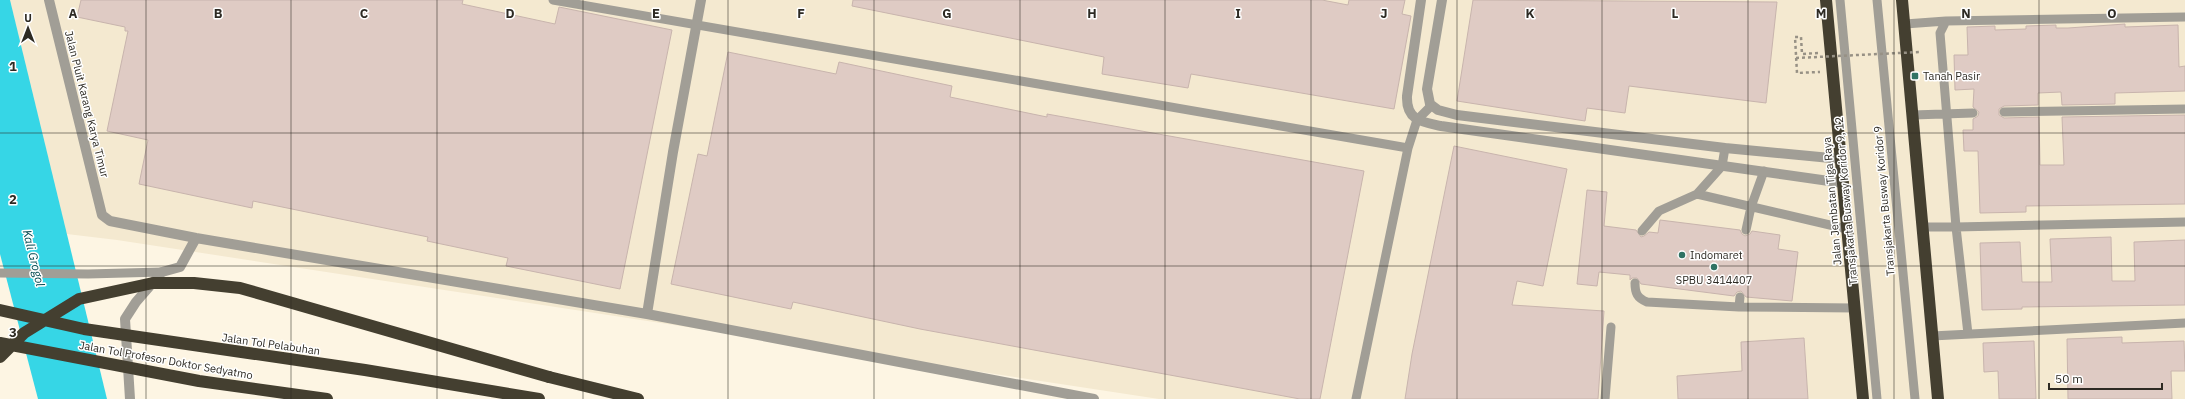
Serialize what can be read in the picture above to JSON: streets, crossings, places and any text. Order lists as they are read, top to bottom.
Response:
{
  "streets": {
    "highway": ["Jalan Jembatan Tiga Raya", "Jalan Tol Pelabuhan", "Jalan Tol Profesor Doktor Sedyatmo"],
    "street": ["Jalan Pluit Karang Karya Timur"],
    "lane": ["Transjakarta Busway Koridor 9, 12", "Transjakarta Busway Koridor 9"]
  },
  "water": ["Kali Grogol"],
  "places": {
    "transit": ["Tanah Pasir"],
    "other": ["Indomaret", "SPBU 3414407"]
  },
  "scale_bar": "50 m",
  "north": "top",
  "grid": {
    "columns": [
      "A",
      "B",
      "C",
      "D",
      "E",
      "F",
      "G",
      "H",
      "I",
      "J",
      "K",
      "L",
      "M",
      "N",
      "O"
    ],
    "rows": ["1", "2", "3"]
  }
}
